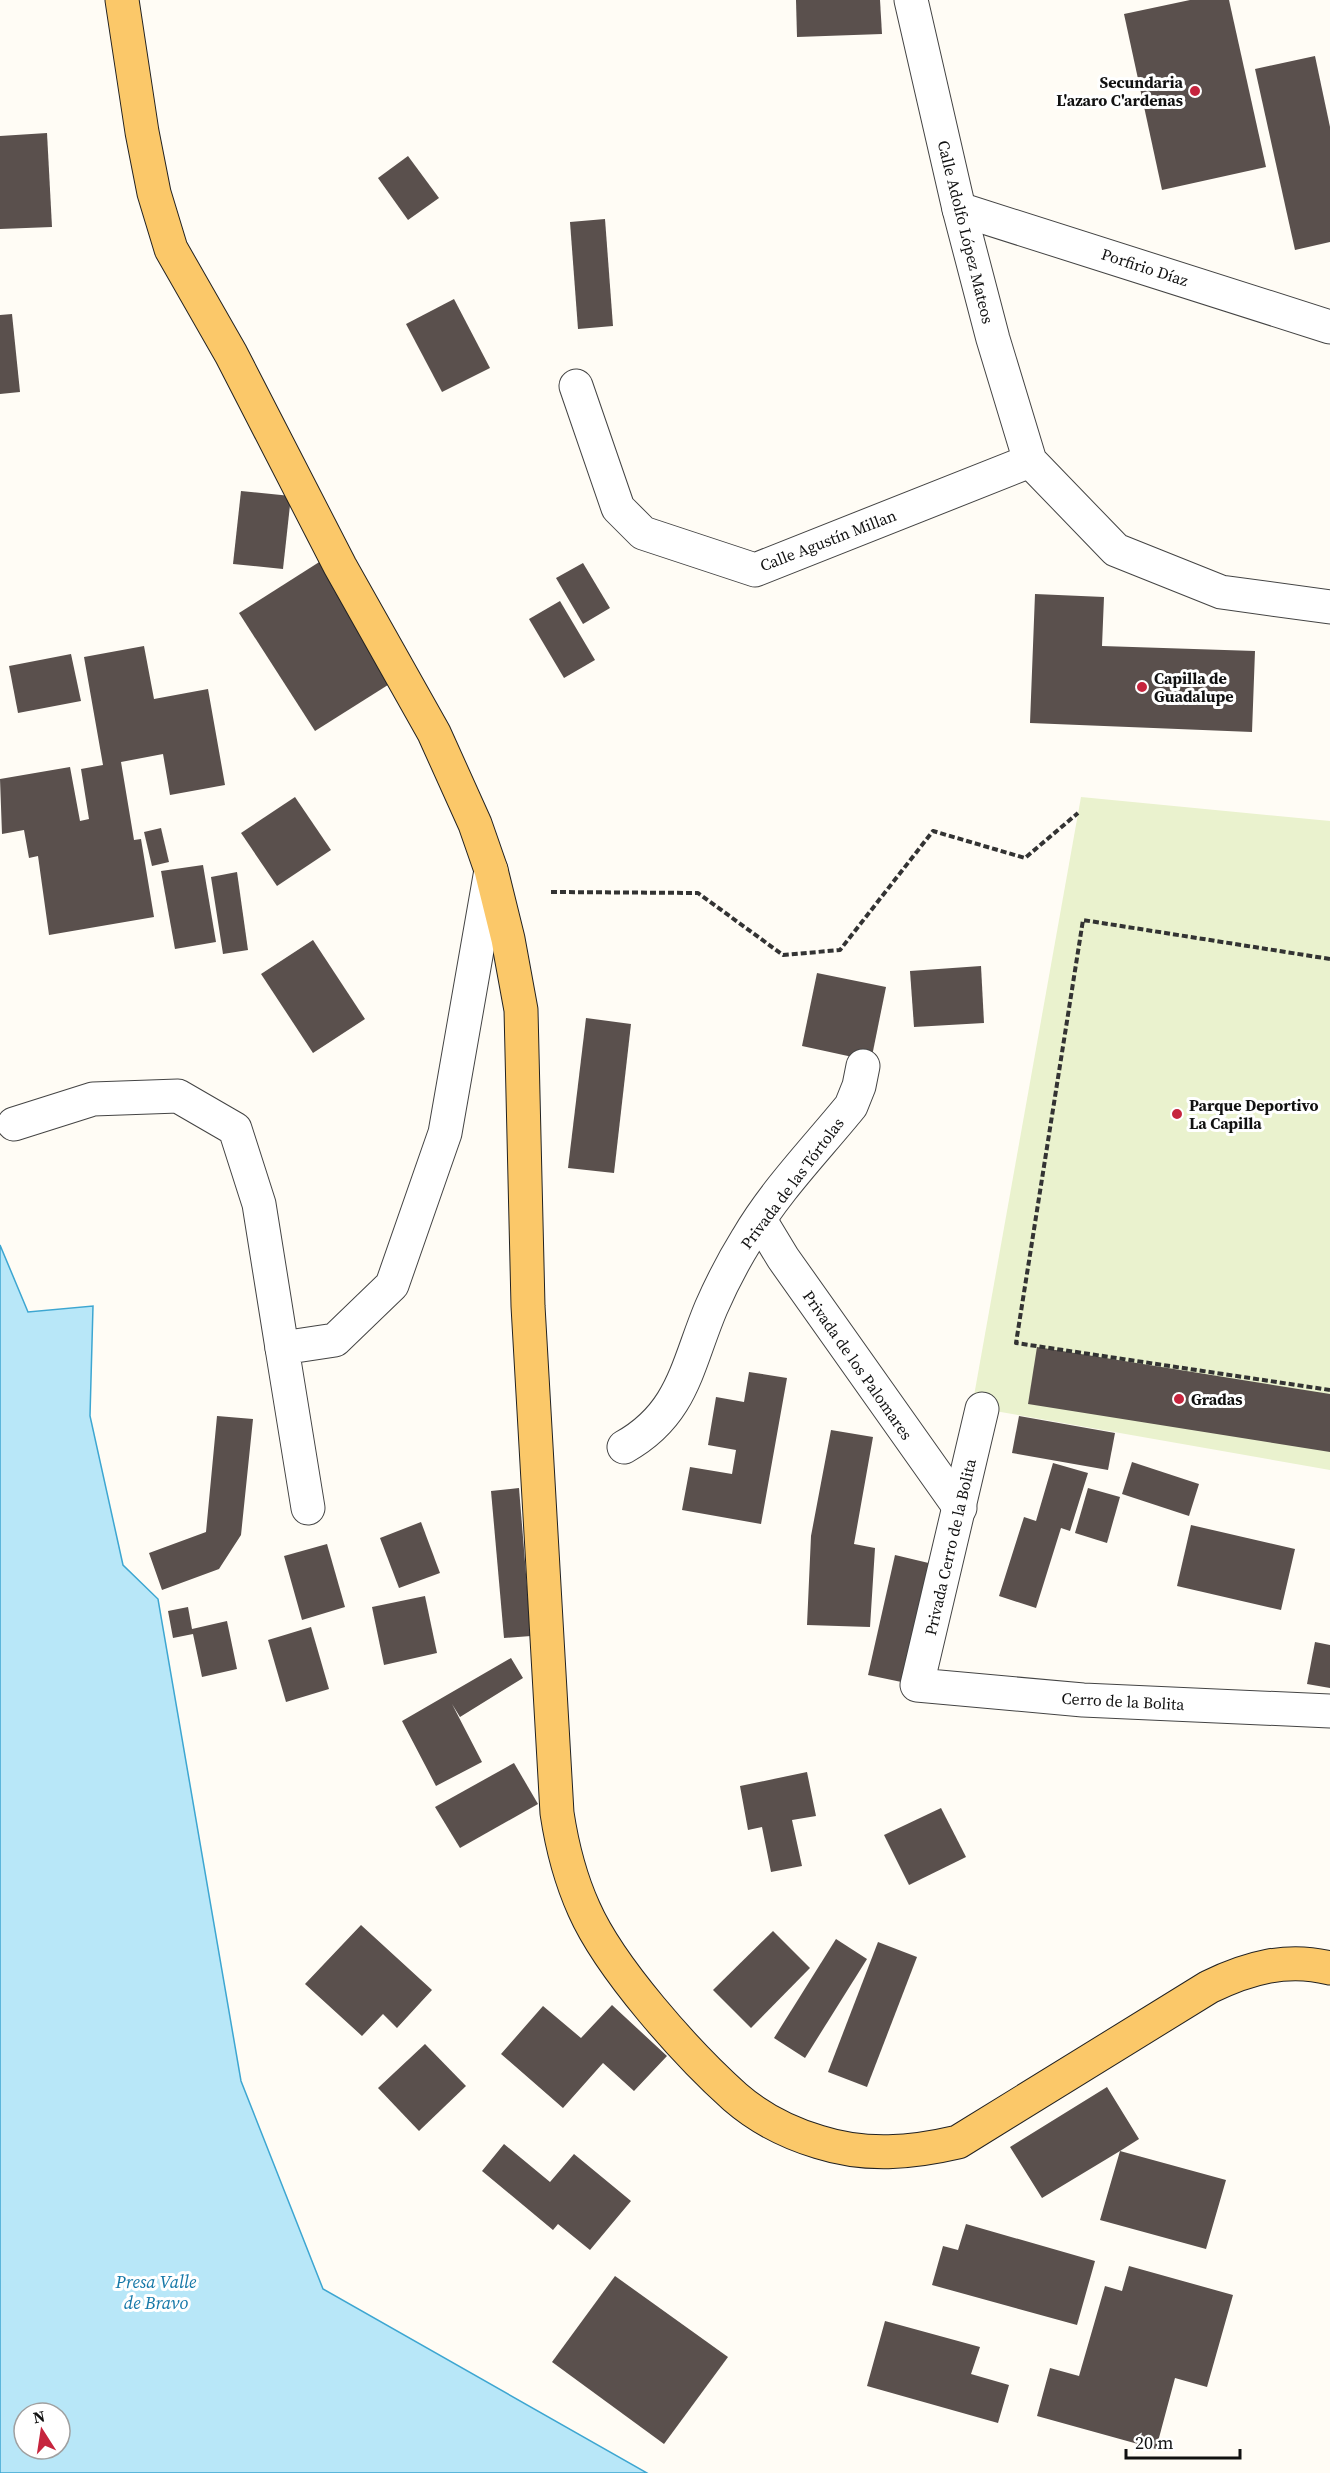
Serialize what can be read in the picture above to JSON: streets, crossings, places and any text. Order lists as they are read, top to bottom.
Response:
{
  "streets": {
    "street": [
      "Calle Adolfo López Mateos",
      "Porfirio Díaz",
      "Calle Agustín Millan",
      "Privada de las Tórtolas",
      "Privada de los Palomares",
      "Privada Cerro de la Bolita",
      "Cerro de la Bolita"
    ]
  },
  "crossings": [
    ["Calle Adolfo López Mateos", "Porfirio Díaz"],
    ["Calle Adolfo López Mateos", "Calle Agustín Millan"],
    ["Privada de las Tórtolas", "Privada de los Palomares"],
    ["Privada de los Palomares", "Privada Cerro de la Bolita"],
    ["Privada Cerro de la Bolita", "Cerro de la Bolita"]
  ],
  "water": ["Presa Valle de Bravo"],
  "places": [
    "Secundaria L'azaro C'ardenas",
    "Capilla de Guadalupe",
    "Parque Deportivo La Capilla",
    "Gradas"
  ],
  "scale_bar": "20 m",
  "north": "top"
}
